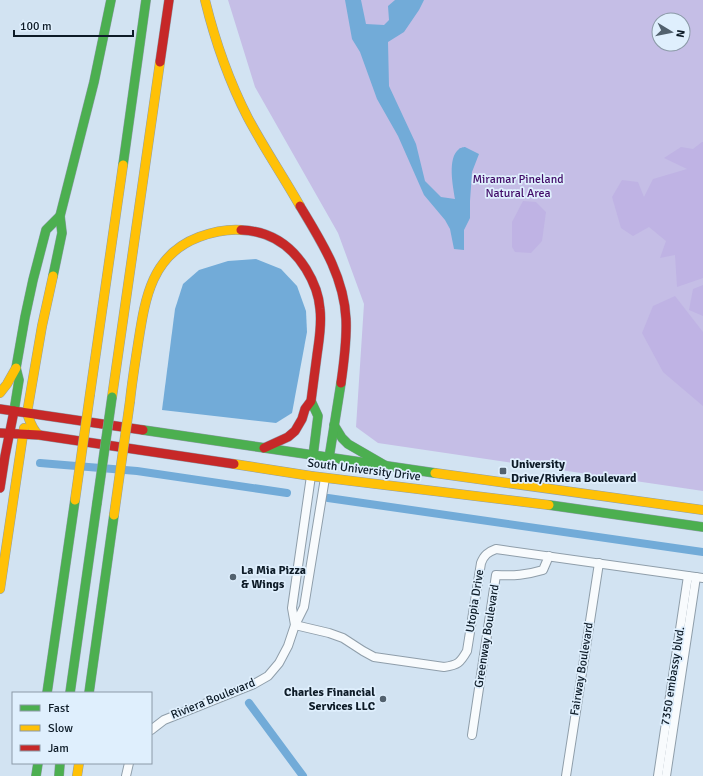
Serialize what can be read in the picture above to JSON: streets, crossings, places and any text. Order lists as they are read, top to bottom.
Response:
{
  "streets": {
    "main road": ["South University Drive"],
    "street": [
      "Utopia Drive",
      "Greenway Boulevard",
      "Fairway Boulevard",
      "7350 embassy blvd.",
      "Riviera Boulevard"
    ]
  },
  "crossings": [
    ["South University Drive", "Riviera Boulevard"],
    ["Utopia Drive", "Greenway Boulevard"],
    ["Utopia Drive", "Fairway Boulevard"],
    ["Utopia Drive", "7350 embassy blvd."],
    ["Utopia Drive", "Riviera Boulevard"]
  ],
  "parks": ["Miramar Pineland Natural Area"],
  "places": {
    "transit": ["University Drive/Riviera Boulevard"],
    "other": ["La Mia Pizza & Wings", "Charles Financial Services LLC"]
  },
  "legend": ["Fast", "Slow", "Jam"],
  "scale_bar": "100 m",
  "north": "right"
}
